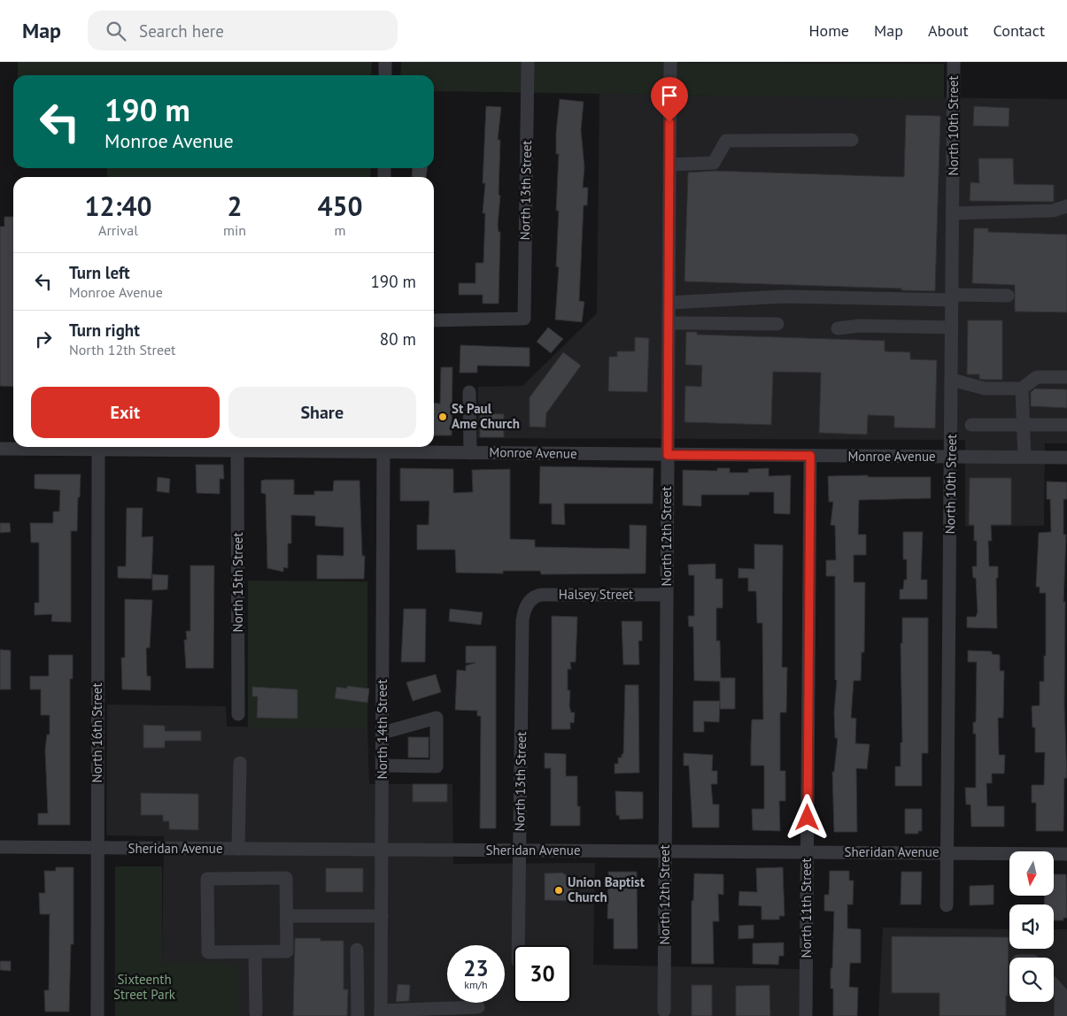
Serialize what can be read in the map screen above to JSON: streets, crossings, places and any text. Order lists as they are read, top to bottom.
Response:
{
  "streets": {
    "street": [
      "North 10th Street",
      "North 13th Street",
      "Monroe Avenue",
      "North 12th Street",
      "North 15th Street",
      "Halsey Street",
      "North 14th Street",
      "North 16th Street",
      "Sheridan Avenue",
      "North 11th Street"
    ]
  },
  "crossings": [
    ["North 10th Street", "Monroe Avenue"],
    ["North 10th Street", "Sheridan Avenue"],
    ["North 13th Street", "Halsey Street"],
    ["North 13th Street", "Sheridan Avenue"],
    ["Monroe Avenue", "North 12th Street"],
    ["Monroe Avenue", "North 15th Street"],
    ["Monroe Avenue", "North 14th Street"],
    ["Monroe Avenue", "North 16th Street"],
    ["Monroe Avenue", "North 11th Street"],
    ["North 12th Street", "Halsey Street"],
    ["North 12th Street", "Sheridan Avenue"],
    ["North 14th Street", "Sheridan Avenue"],
    ["North 16th Street", "Sheridan Avenue"],
    ["Sheridan Avenue", "North 11th Street"]
  ],
  "parks": ["Sixteenth Street Park"],
  "places": ["St Paul Ame Church", "Union Baptist Church"],
  "north": "bottom",
  "page": {
    "header": "Map",
    "search": "Search here",
    "nav": [
      "Home",
      "Map",
      "About",
      "Contact"
    ],
    "turn": ["190 m", "Monroe Avenue"],
    "eta": [
      "12:40",
      "Arrival",
      "2",
      "min",
      "450",
      "m"
    ],
    "list": [
      {
        "name": "Turn left",
        "note": "Monroe Avenue",
        "value": "190 m"
      },
      {
        "name": "Turn right",
        "note": "North 12th Street",
        "value": "80 m"
      }
    ],
    "buttons": ["Exit", "Share"],
    "speed": "23 km/h",
    "limit": "30"
  }
}
